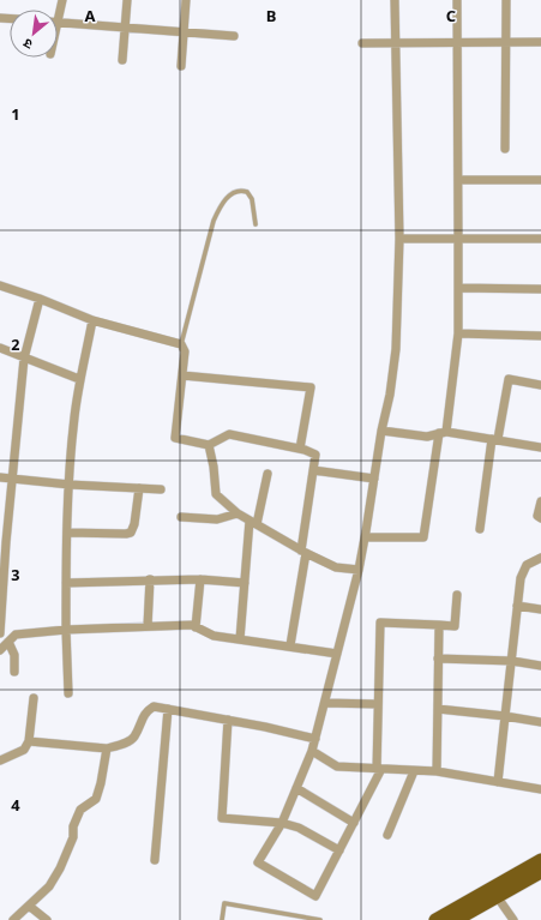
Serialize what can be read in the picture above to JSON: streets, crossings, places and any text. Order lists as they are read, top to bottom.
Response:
{
  "north": "bottom left",
  "grid": {
    "columns": ["A", "B", "C"],
    "rows": [
      "1",
      "2",
      "3",
      "4"
    ]
  }
}
